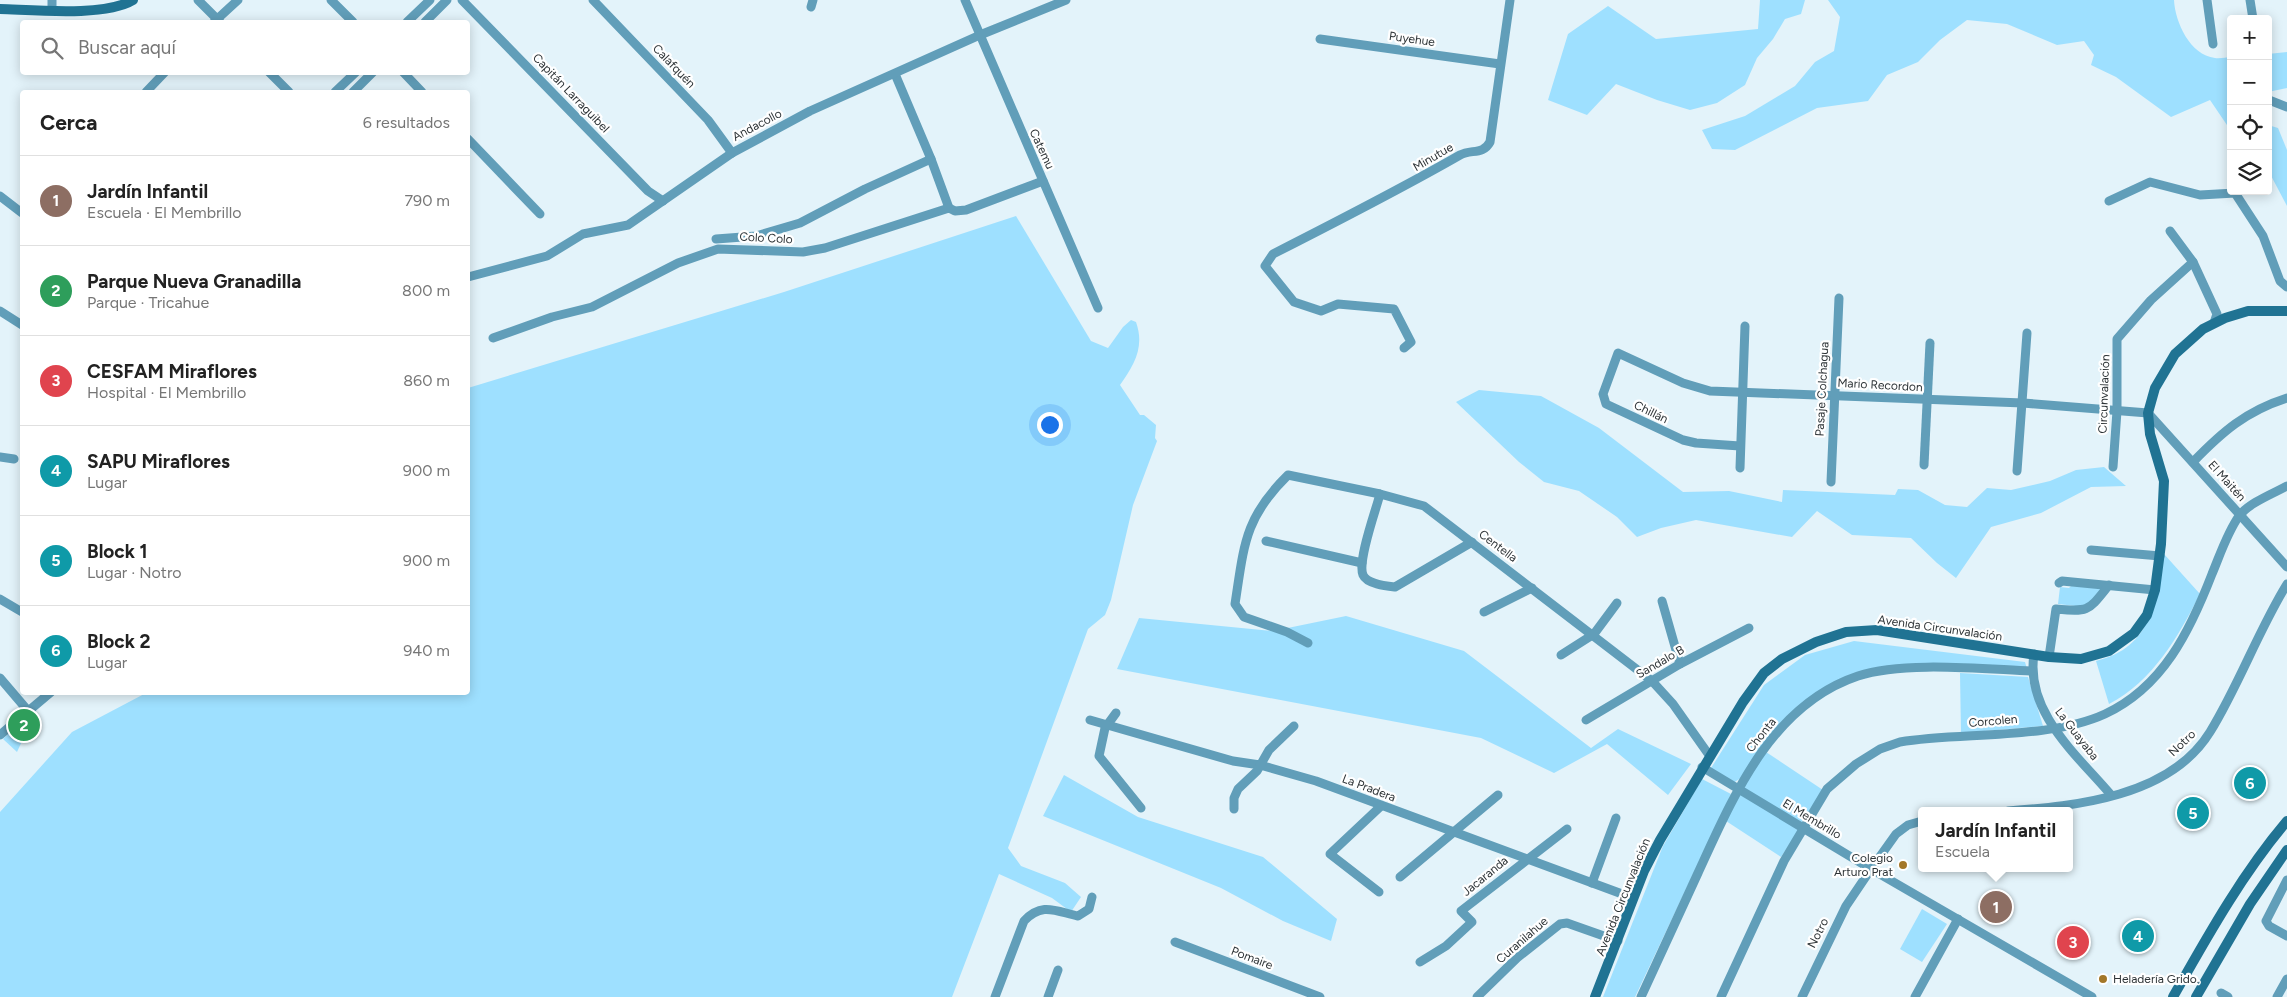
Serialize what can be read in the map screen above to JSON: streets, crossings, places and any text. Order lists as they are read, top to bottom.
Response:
{
  "streets": {
    "street": [
      "Puyehue",
      "Calafquén",
      "Capitán Larraguibel",
      "Andacollo",
      "Catemu",
      "Minutue",
      "Colo Colo",
      "Mario Recordon",
      "Pasaje Colchagua",
      "Circunvalación",
      "Chillán",
      "El Maitén",
      "Centella",
      "Avenida Circunvalación",
      "Sandalo B",
      "Corcolen",
      "La Guayaba",
      "Chonta",
      "Notro",
      "La Pradera",
      "El Membrillo",
      "Jacaranda",
      "Curanilahue",
      "Pomaire"
    ]
  },
  "crossings": [
    ["Puyehue", "Minutue"],
    ["Calafquén", "Andacollo"],
    ["Capitán Larraguibel", "Andacollo"],
    ["Andacollo", "Catemu"],
    ["Catemu", "Colo Colo"],
    ["Mario Recordon", "Pasaje Colchagua"],
    ["Mario Recordon", "Circunvalación"],
    ["Mario Recordon", "Chillán"],
    ["Mario Recordon", "El Maitén"],
    ["Mario Recordon", "Avenida Circunvalación"],
    ["El Maitén", "Avenida Circunvalación"],
    ["El Maitén", "Corcolen"],
    ["Centella", "Avenida Circunvalación"],
    ["Centella", "Sandalo B"],
    ["Avenida Circunvalación", "La Guayaba"],
    ["Avenida Circunvalación", "La Pradera"],
    ["Avenida Circunvalación", "El Membrillo"],
    ["Avenida Circunvalación", "Curanilahue"],
    ["Corcolen", "La Guayaba"],
    ["Corcolen", "El Membrillo"],
    ["La Guayaba", "Chonta"],
    ["La Guayaba", "Notro"],
    ["Chonta", "El Membrillo"],
    ["Notro", "El Membrillo"],
    ["La Pradera", "Jacaranda"]
  ],
  "places": ["Colegio Arturo Prat", "Heladería Grido."],
  "page": {
    "map_buttons": ["+", "−"],
    "search": "Buscar aquí",
    "heading": ["Cerca", "6 resultados"],
    "list": [
      {
        "mark": "1",
        "name": "Jardín Infantil",
        "note": "Escuela · El Membrillo",
        "value": "790 m"
      },
      {
        "mark": "2",
        "name": "Parque Nueva Granadilla",
        "note": "Parque · Tricahue",
        "value": "800 m"
      },
      {
        "mark": "3",
        "name": "CESFAM Miraflores",
        "note": "Hospital · El Membrillo",
        "value": "860 m"
      },
      {
        "mark": "4",
        "name": "SAPU Miraflores",
        "note": "Lugar",
        "value": "900 m"
      },
      {
        "mark": "5",
        "name": "Block 1",
        "note": "Lugar · Notro",
        "value": "900 m"
      },
      {
        "mark": "6",
        "name": "Block 2",
        "note": "Lugar",
        "value": "940 m"
      }
    ],
    "pins": [
      "2",
      "6",
      "5",
      "1",
      "4",
      "3"
    ],
    "popup": ["Jardín Infantil", "Escuela"]
  }
}
